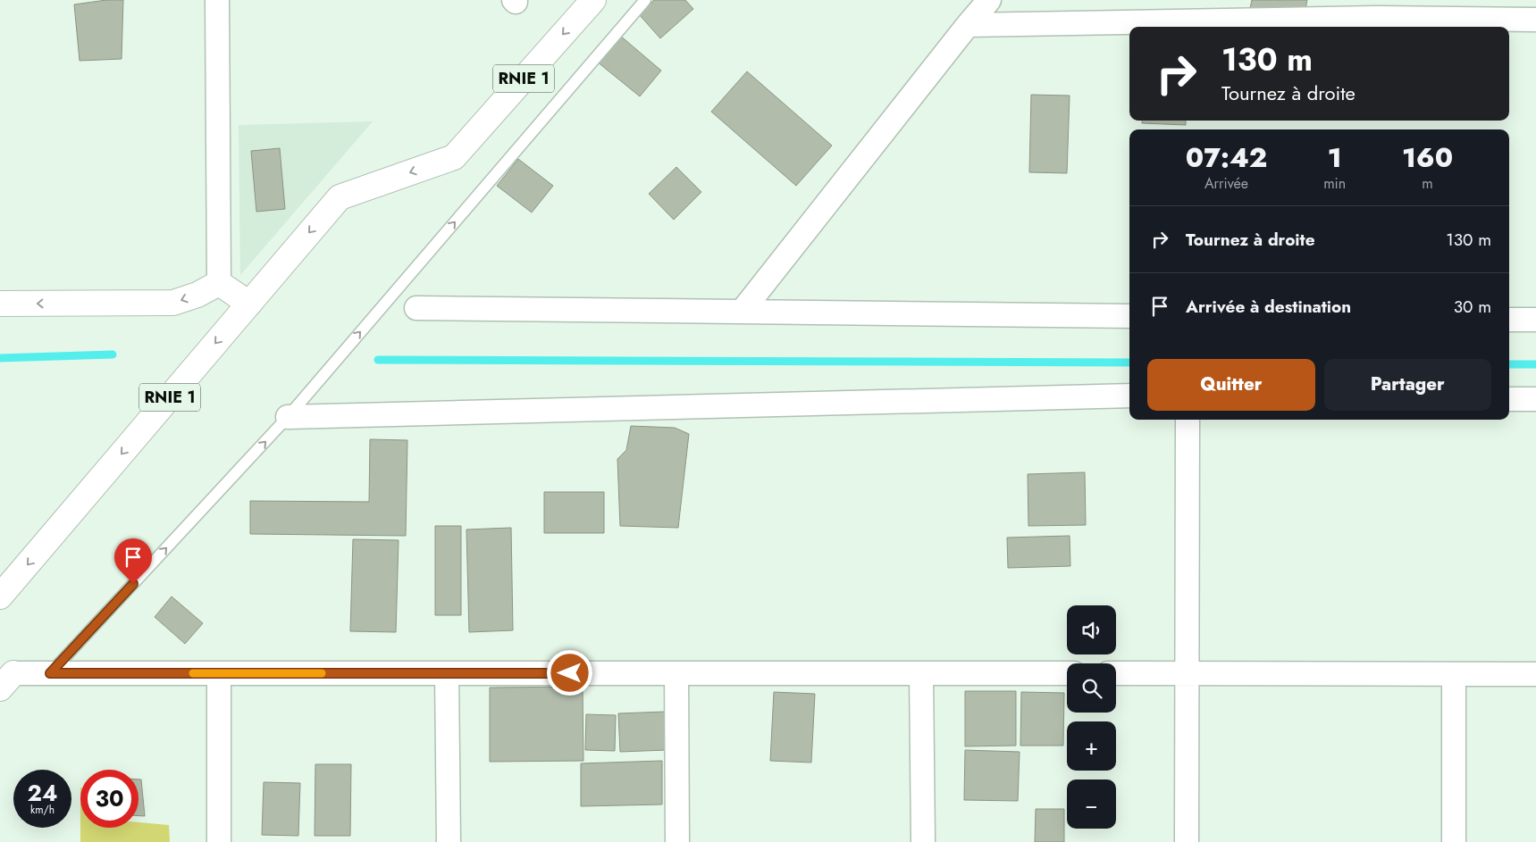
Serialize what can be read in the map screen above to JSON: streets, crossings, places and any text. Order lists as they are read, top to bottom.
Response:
{
  "streets": {
    "main road": ["RNIE 1"]
  },
  "page": {
    "turn": ["130 m", "Tournez à droite"],
    "eta": [
      "07:42",
      "Arrivée",
      "1",
      "min",
      "160",
      "m"
    ],
    "list": [
      {
        "name": "Tournez à droite",
        "value": "130 m"
      },
      {
        "name": "Arrivée à destination",
        "value": "30 m"
      }
    ],
    "buttons": ["Quitter", "Partager"],
    "map_buttons": ["+", "−"],
    "speed": "24 km/h",
    "limit": "30"
  }
}
